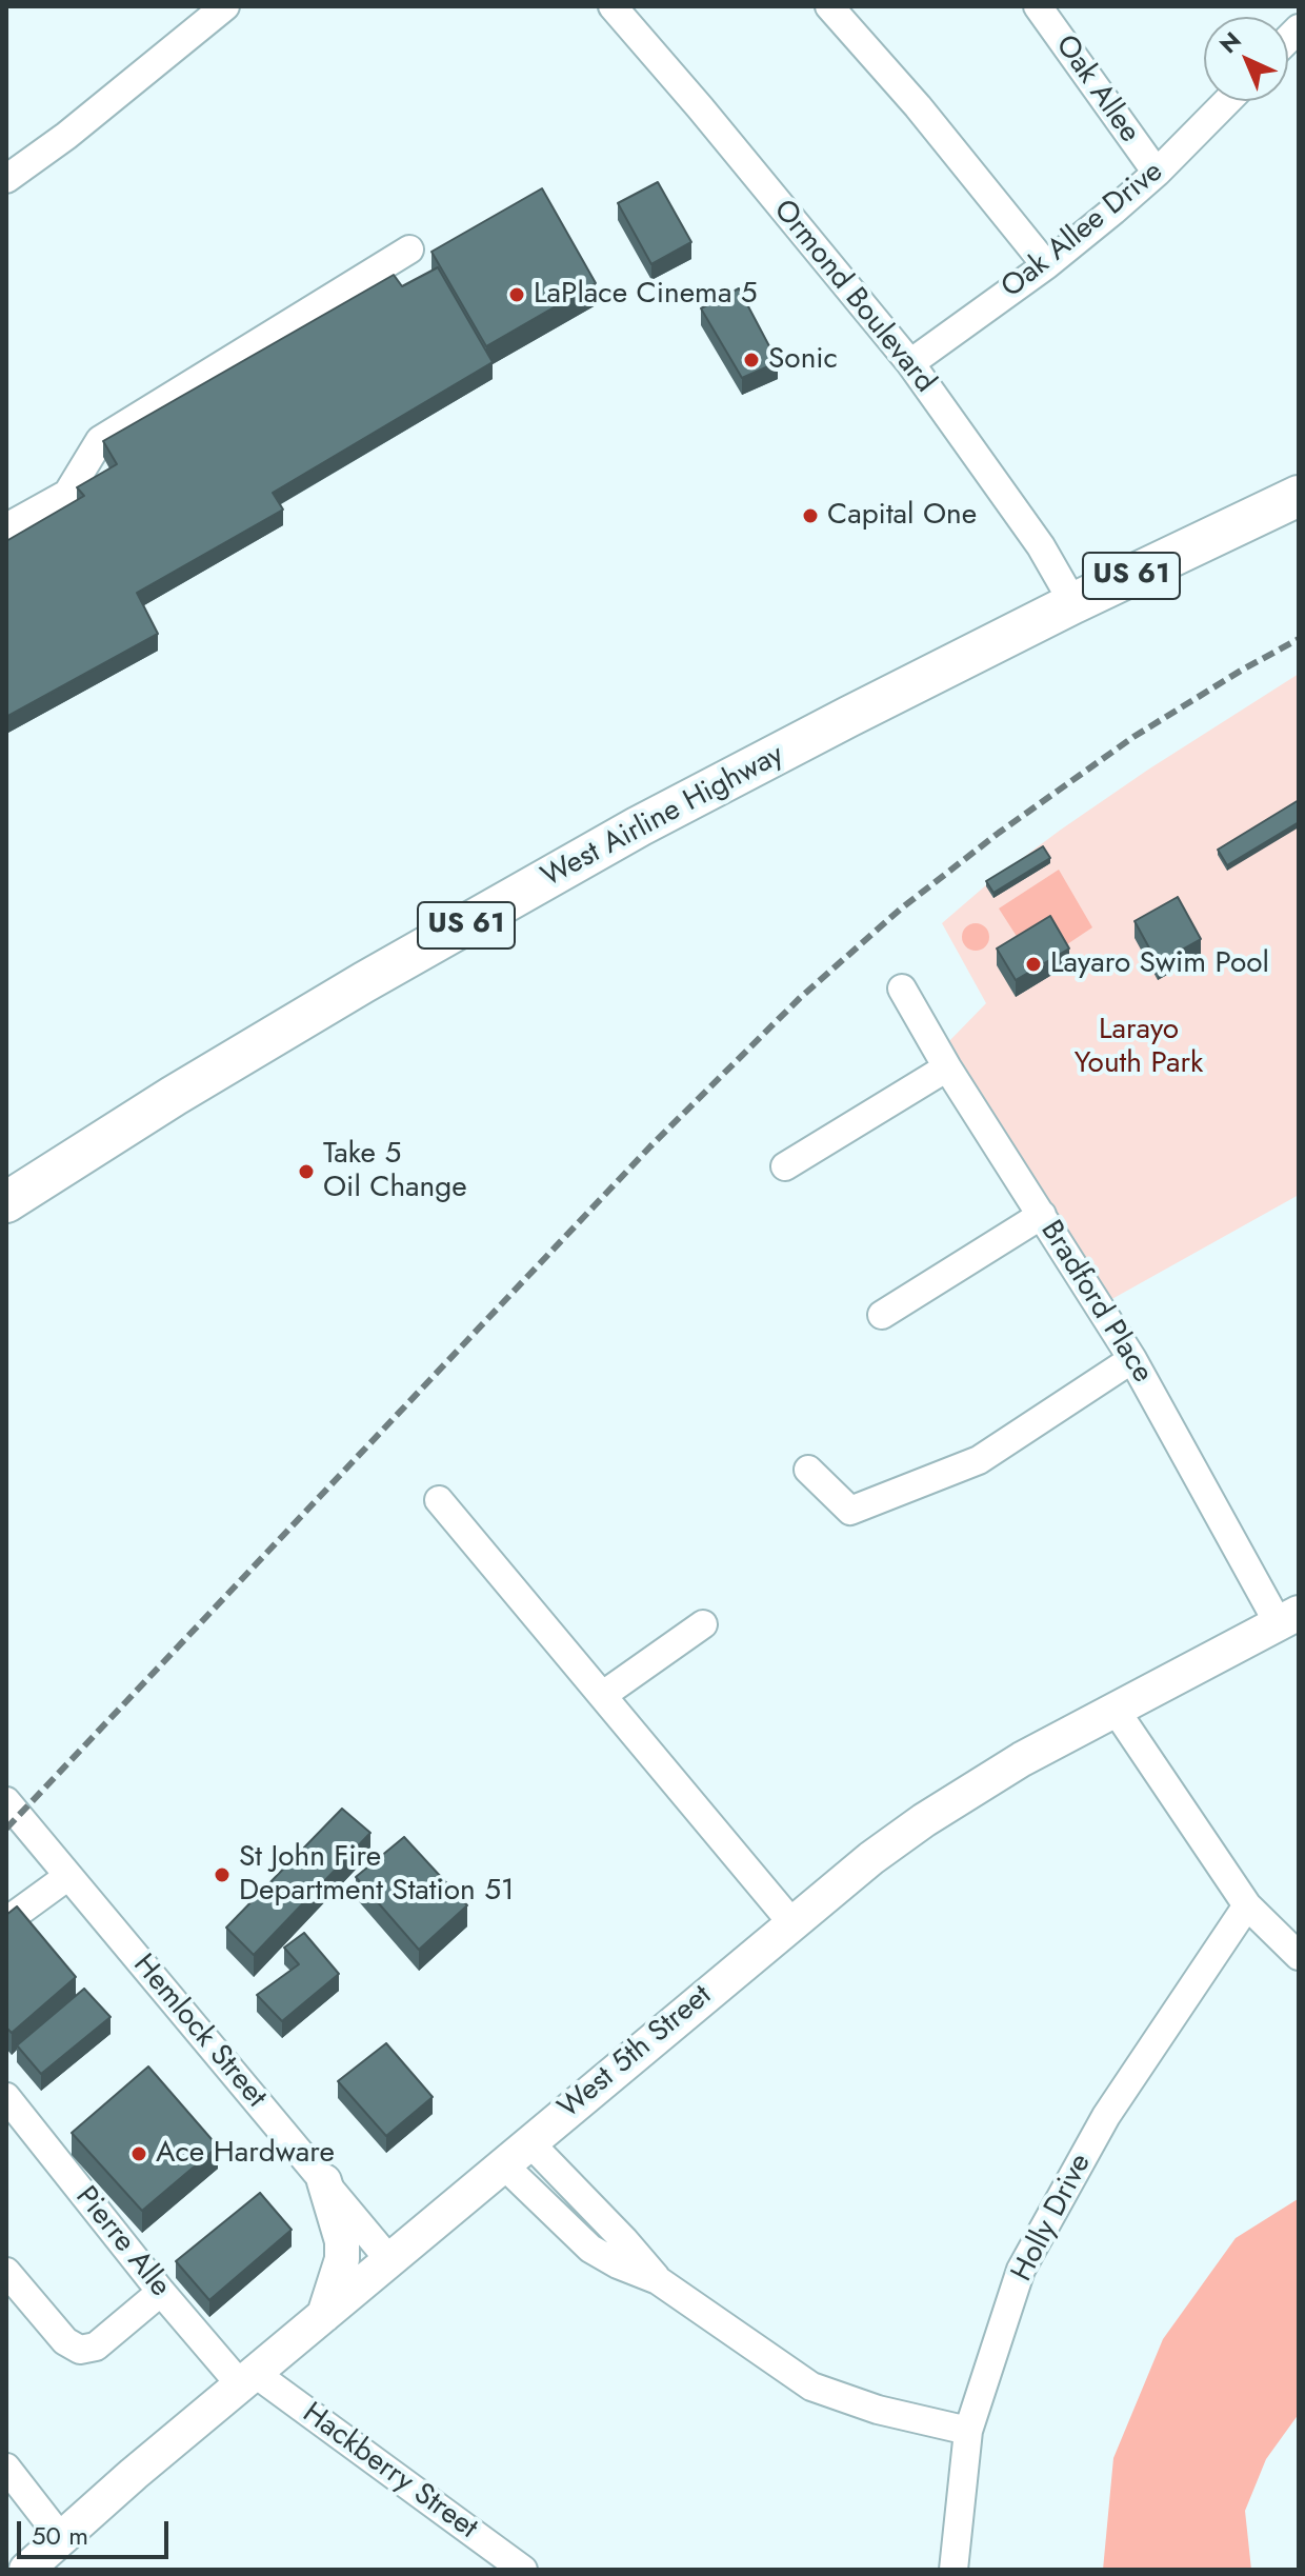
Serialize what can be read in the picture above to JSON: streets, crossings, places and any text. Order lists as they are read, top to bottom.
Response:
{
  "streets": {
    "highway": ["US 61", "West Airline Highway"],
    "main road": ["West 5th Street"],
    "street": [
      "Oak Allee",
      "Oak Allee Drive",
      "Ormond Boulevard",
      "Bradford Place",
      "Hemlock Street",
      "Holly Drive",
      "Pierre Alle",
      "Hackberry Street"
    ]
  },
  "crossings": [
    ["Oak Allee", "Oak Allee Drive"],
    ["Oak Allee Drive", "Ormond Boulevard"],
    ["Ormond Boulevard", "West Airline Highway"],
    ["Bradford Place", "West 5th Street"],
    ["Hemlock Street", "West 5th Street"],
    ["West 5th Street", "Pierre Alle"],
    ["West 5th Street", "Hackberry Street"],
    ["Pierre Alle", "Hackberry Street"]
  ],
  "parks": ["Larayo Youth Park"],
  "places": [
    "LaPlace Cinema 5",
    "Sonic",
    "Capital One",
    "Layaro Swim Pool",
    "Take 5 Oil Change",
    "St John Fire Department Station 51",
    "Ace Hardware"
  ],
  "scale_bar": "50 m",
  "north": "top left"
}
